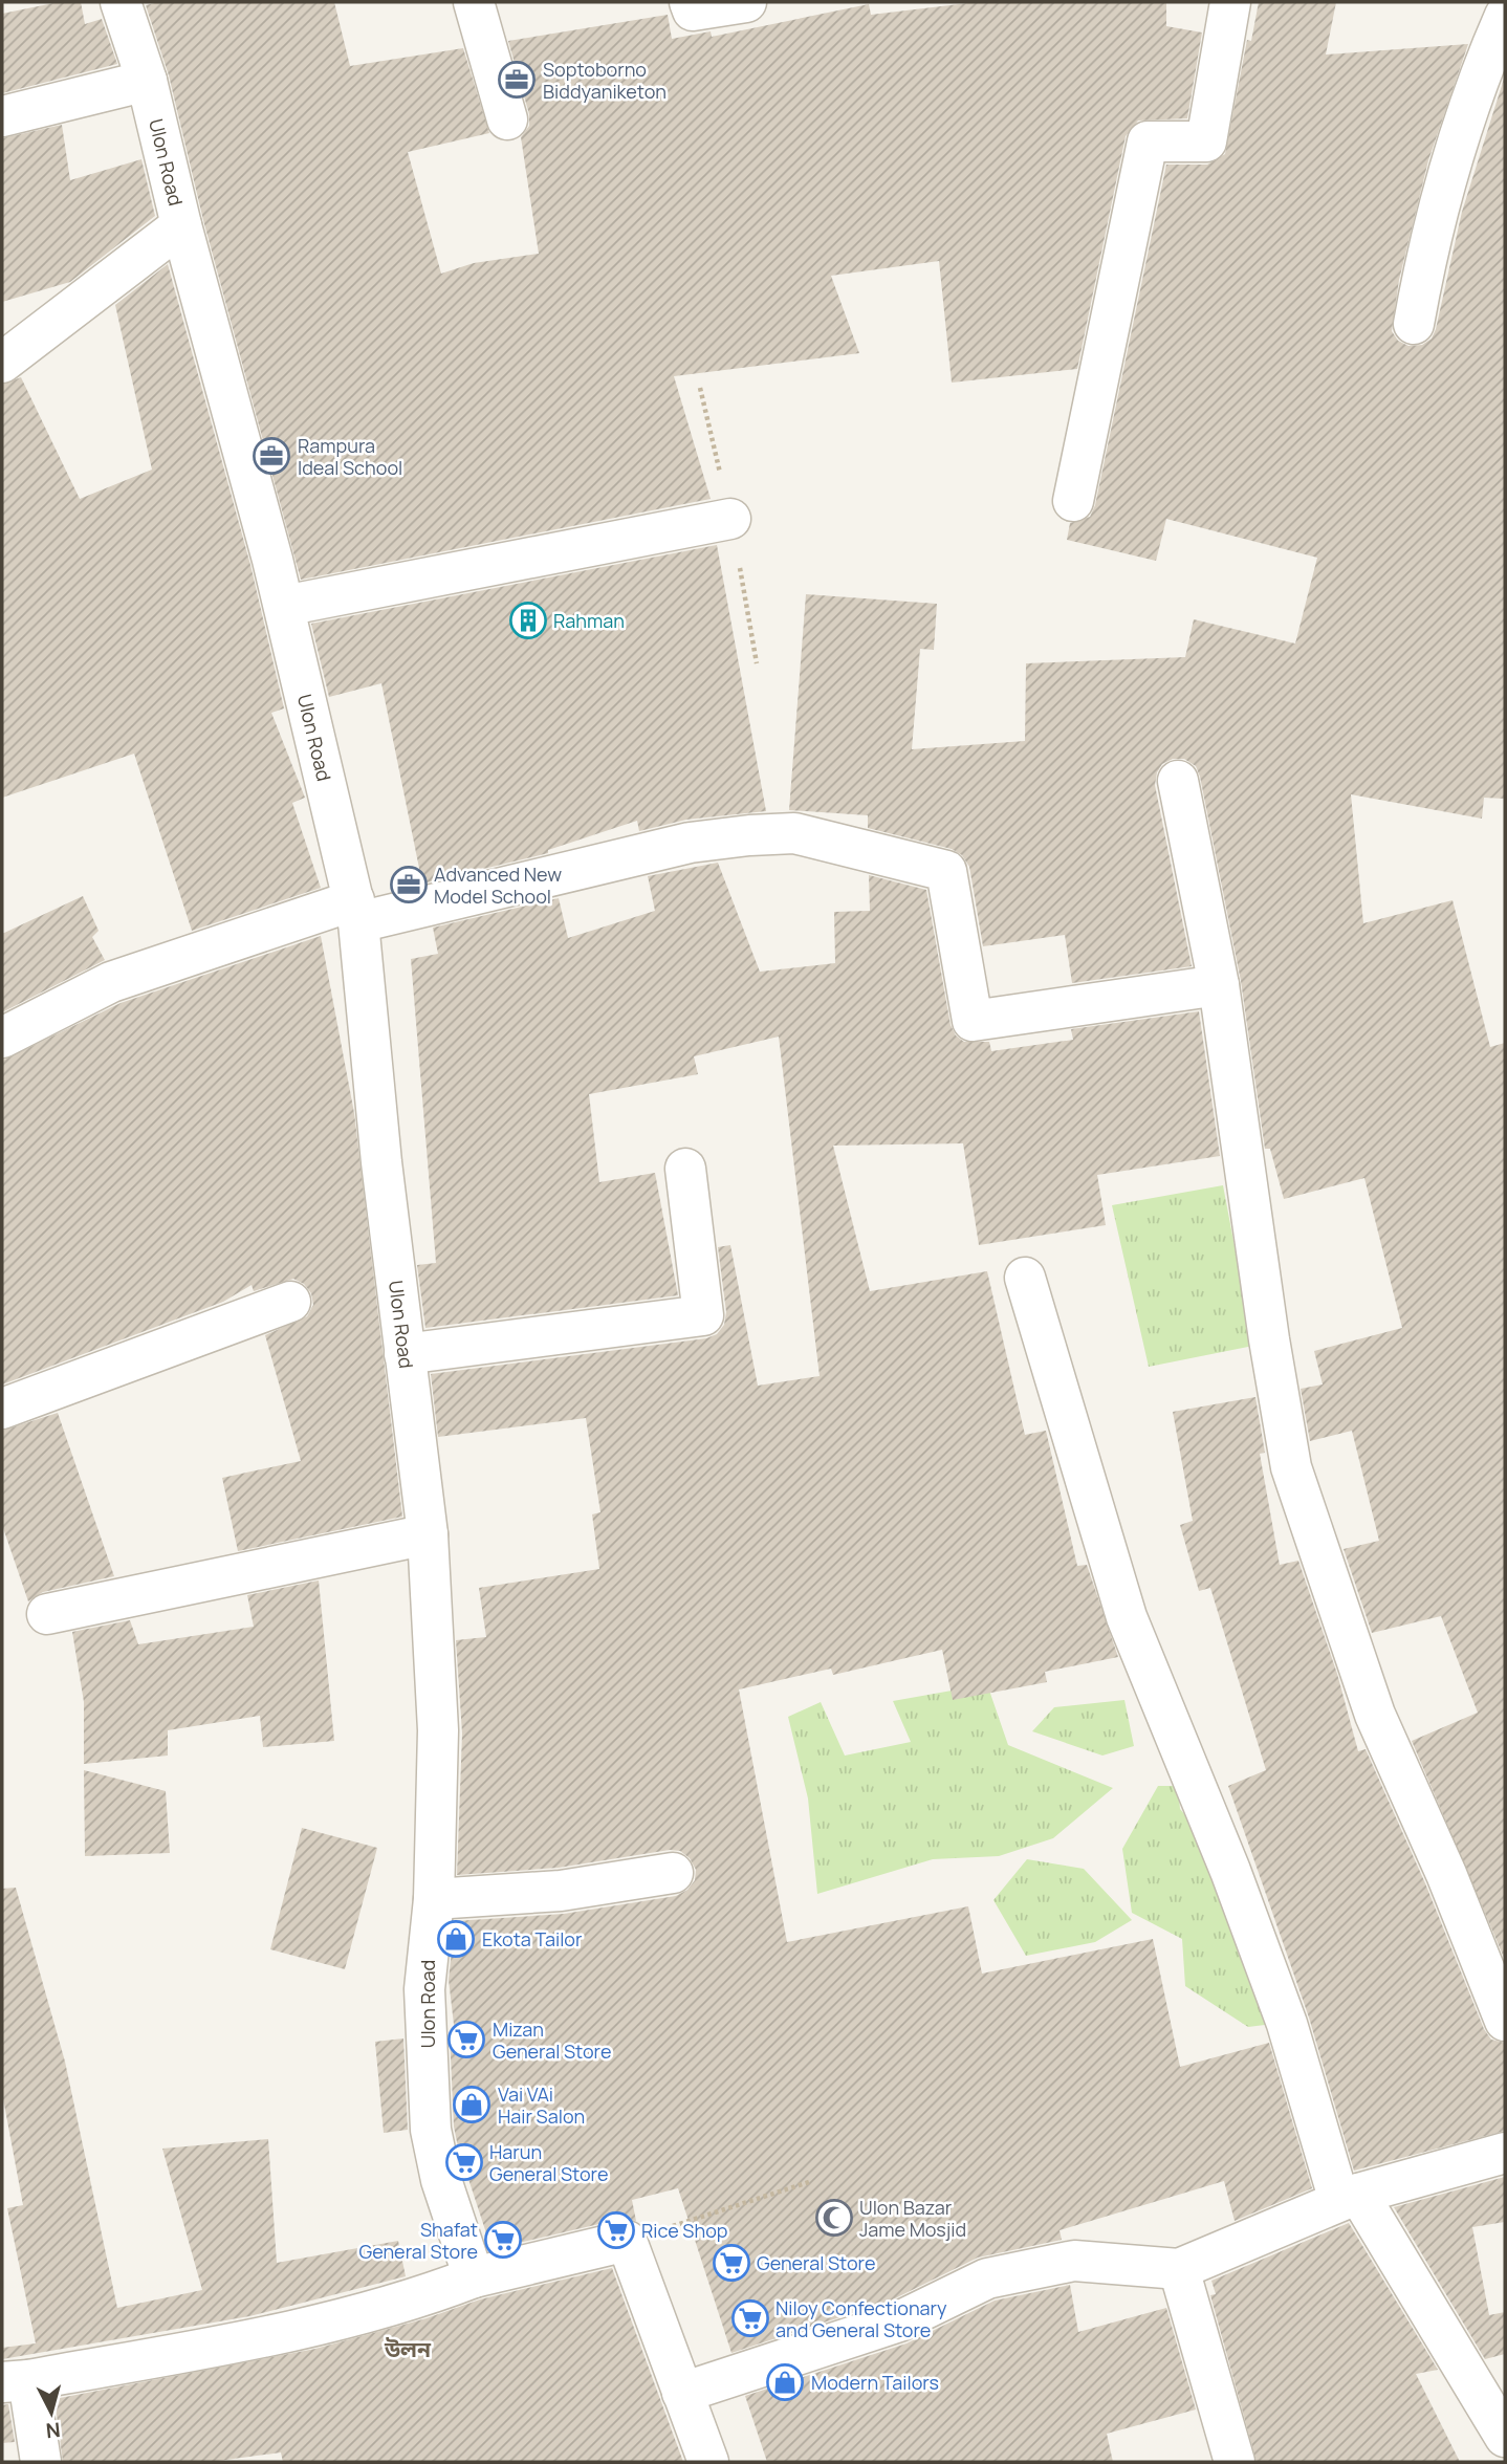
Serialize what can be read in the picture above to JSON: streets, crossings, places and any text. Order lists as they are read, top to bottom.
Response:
{
  "streets": {
    "street": ["Ulon Road"]
  },
  "districts": ["উলন"],
  "places": {
    "office": ["Soptoborno Biddyaniketon", "Rampura Ideal School", "Advanced New Model School"],
    "building": ["Rahman"],
    "shop": ["Ekota Tailor", "Vai VAi Hair Salon", "Modern Tailors"],
    "supermarket": [
      "Mizan General Store",
      "Harun General Store",
      "Rice Shop",
      "Shafat General Store",
      "General Store",
      "Niloy Confectionary and General Store"
    ],
    "mosque": ["Ulon Bazar Jame Mosjid"]
  },
  "north": "bottom"
}
